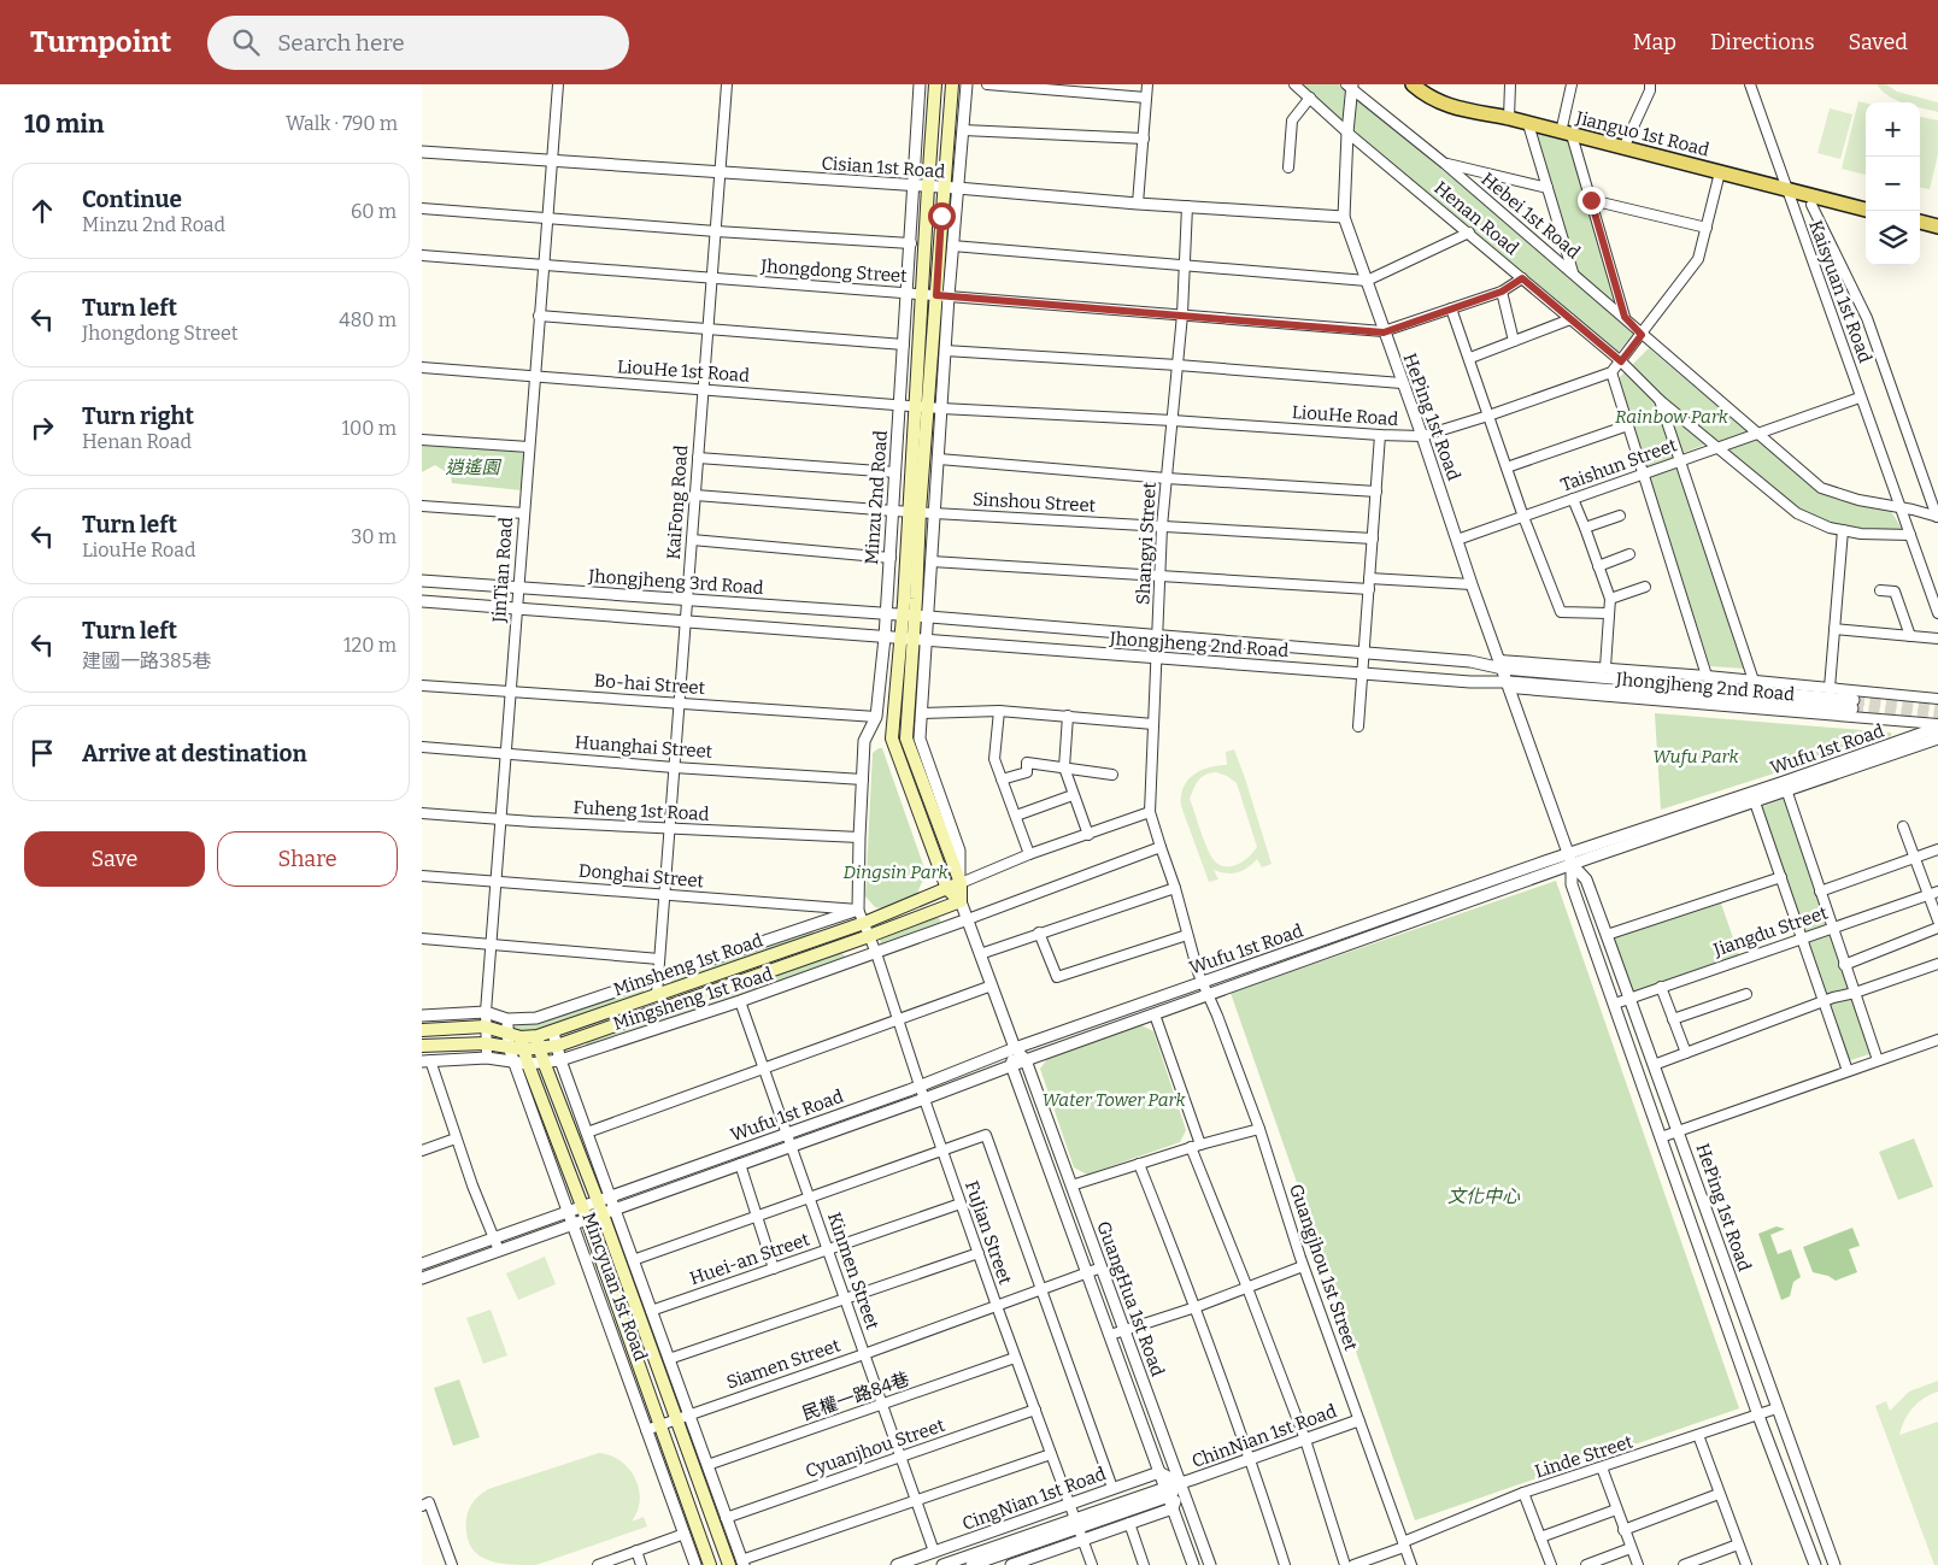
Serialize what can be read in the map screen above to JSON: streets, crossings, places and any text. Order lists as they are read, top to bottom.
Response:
{
  "streets": {
    "main road": [
      "Jianguo 1st Road",
      "Minzu 2nd Road",
      "Minsheng 1st Road",
      "Mincyuan 1st Road"
    ],
    "street": [
      "Cisian 1st Road",
      "Hebei 1st Road",
      "Henan Road",
      "Jhongdong Street",
      "Kaisyuan 1st Road",
      "LiouHe 1st Road",
      "LiouHe Road",
      "HePing 1st Road",
      "Taishun Street",
      "KaiFong Road",
      "Sinshou Street",
      "Shangyi Street",
      "JinTian Road",
      "Jhongjheng 3rd Road",
      "Jhongjheng 2nd Road",
      "Bo-hai Street",
      "Huanghai Street",
      "Wufu 1st Road",
      "Fuheng 1st Road",
      "Donghai Street",
      "Jiangdu Street",
      "Mingsheng 1st Road",
      "FuJian Street",
      "Huei-an Street",
      "Guangjhou 1st Street",
      "Kinmen Street",
      "GuangHua 1st Road",
      "Siamen Street",
      "民權一路84巷",
      "ChinNian 1st Road",
      "Cyuanjhou Street",
      "Linde Street",
      "CingNian 1st Road"
    ]
  },
  "crossings": [
    ["Jianguo 1st Road", "Kaisyuan 1st Road"],
    ["Jianguo 1st Road", "LiouHe Road"],
    ["Cisian 1st Road", "HePing 1st Road"],
    ["Cisian 1st Road", "Minzu 2nd Road"],
    ["Cisian 1st Road", "KaiFong Road"],
    ["Cisian 1st Road", "Shangyi Street"],
    ["Cisian 1st Road", "JinTian Road"],
    ["Hebei 1st Road", "Kaisyuan 1st Road"],
    ["Hebei 1st Road", "LiouHe Road"],
    ["Hebei 1st Road", "HePing 1st Road"],
    ["Hebei 1st Road", "Taishun Street"],
    ["Henan Road", "Jhongdong Street"],
    ["Henan Road", "Kaisyuan 1st Road"],
    ["Henan Road", "LiouHe Road"],
    ["Henan Road", "HePing 1st Road"],
    ["Henan Road", "Taishun Street"],
    ["Jhongdong Street", "HePing 1st Road"],
    ["Jhongdong Street", "Minzu 2nd Road"],
    ["Jhongdong Street", "KaiFong Road"],
    ["Jhongdong Street", "Shangyi Street"],
    ["Jhongdong Street", "JinTian Road"],
    ["Kaisyuan 1st Road", "Taishun Street"],
    ["LiouHe 1st Road", "LiouHe Road"],
    ["LiouHe 1st Road", "Minzu 2nd Road"],
    ["LiouHe 1st Road", "KaiFong Road"],
    ["LiouHe 1st Road", "JinTian Road"],
    ["LiouHe Road", "HePing 1st Road"],
    ["LiouHe Road", "Minzu 2nd Road"],
    ["LiouHe Road", "Shangyi Street"],
    ["HePing 1st Road", "Taishun Street"],
    ["HePing 1st Road", "Jhongjheng 2nd Road"],
    ["HePing 1st Road", "Wufu 1st Road"],
    ["HePing 1st Road", "Jiangdu Street"],
    ["HePing 1st Road", "Linde Street"],
    ["Minzu 2nd Road", "Sinshou Street"],
    ["Minzu 2nd Road", "Jhongjheng 3rd Road"],
    ["Minzu 2nd Road", "Jhongjheng 2nd Road"],
    ["Minzu 2nd Road", "Bo-hai Street"],
    ["Minzu 2nd Road", "Huanghai Street"],
    ["Minzu 2nd Road", "Fuheng 1st Road"],
    ["Minzu 2nd Road", "Donghai Street"],
    ["Minzu 2nd Road", "Minsheng 1st Road"],
    ["Minzu 2nd Road", "FuJian Street"],
    ["KaiFong Road", "Sinshou Street"],
    ["KaiFong Road", "Jhongjheng 3rd Road"],
    ["KaiFong Road", "Bo-hai Street"],
    ["KaiFong Road", "Huanghai Street"],
    ["KaiFong Road", "Fuheng 1st Road"],
    ["KaiFong Road", "Donghai Street"],
    ["KaiFong Road", "Minsheng 1st Road"],
    ["Sinshou Street", "Shangyi Street"],
    ["Shangyi Street", "Jhongjheng 2nd Road"],
    ["Shangyi Street", "Wufu 1st Road"],
    ["Shangyi Street", "Guangjhou 1st Street"],
    ["JinTian Road", "Jhongjheng 3rd Road"],
    ["JinTian Road", "Bo-hai Street"],
    ["JinTian Road", "Huanghai Street"],
    ["JinTian Road", "Fuheng 1st Road"],
    ["JinTian Road", "Donghai Street"],
    ["JinTian Road", "Minsheng 1st Road"],
    ["JinTian Road", "Mingsheng 1st Road"],
    ["Jhongjheng 3rd Road", "Jhongjheng 2nd Road"],
    ["Wufu 1st Road", "FuJian Street"],
    ["Wufu 1st Road", "Guangjhou 1st Street"],
    ["Wufu 1st Road", "Kinmen Street"],
    ["Wufu 1st Road", "Mincyuan 1st Road"],
    ["Wufu 1st Road", "GuangHua 1st Road"],
    ["Donghai Street", "Minsheng 1st Road"],
    ["Donghai Street", "FuJian Street"],
    ["Minsheng 1st Road", "FuJian Street"],
    ["Minsheng 1st Road", "Mincyuan 1st Road"],
    ["Minsheng 1st Road", "GuangHua 1st Road"],
    ["Mingsheng 1st Road", "FuJian Street"],
    ["Mingsheng 1st Road", "Kinmen Street"],
    ["Mingsheng 1st Road", "Mincyuan 1st Road"],
    ["Mingsheng 1st Road", "GuangHua 1st Road"],
    ["FuJian Street", "Huei-an Street"],
    ["FuJian Street", "Siamen Street"],
    ["FuJian Street", "民權一路84巷"],
    ["FuJian Street", "Cyuanjhou Street"],
    ["FuJian Street", "CingNian 1st Road"],
    ["Huei-an Street", "Kinmen Street"],
    ["Huei-an Street", "Mincyuan 1st Road"],
    ["Guangjhou 1st Street", "ChinNian 1st Road"],
    ["Guangjhou 1st Street", "Linde Street"],
    ["Kinmen Street", "Siamen Street"],
    ["Kinmen Street", "民權一路84巷"],
    ["Kinmen Street", "Cyuanjhou Street"],
    ["Kinmen Street", "CingNian 1st Road"],
    ["Mincyuan 1st Road", "Siamen Street"],
    ["Mincyuan 1st Road", "民權一路84巷"],
    ["Mincyuan 1st Road", "Cyuanjhou Street"],
    ["GuangHua 1st Road", "Siamen Street"],
    ["GuangHua 1st Road", "ChinNian 1st Road"],
    ["GuangHua 1st Road", "CingNian 1st Road"],
    ["ChinNian 1st Road", "CingNian 1st Road"]
  ],
  "parks": [
    "Rainbow Park",
    "逍遙園",
    "Wufu Park",
    "Dingsin Park",
    "Water Tower Park",
    "文化中心"
  ],
  "page": {
    "header": "Turnpoint",
    "search": "Search here",
    "nav": ["Map", "Directions", "Saved"],
    "heading": ["10 min", "Walk · 790 m"],
    "map_buttons": ["+", "−"],
    "list": [
      ["Continue", "Minzu 2nd Road", "60 m"],
      ["Turn left", "Jhongdong Street", "480 m"],
      ["Turn right", "Henan Road", "100 m"],
      ["Turn left", "LiouHe Road", "30 m"],
      ["Turn left", "建國一路385巷", "120 m"],
      "Arrive at destination"
    ],
    "buttons": ["Save", "Share"]
  }
}
